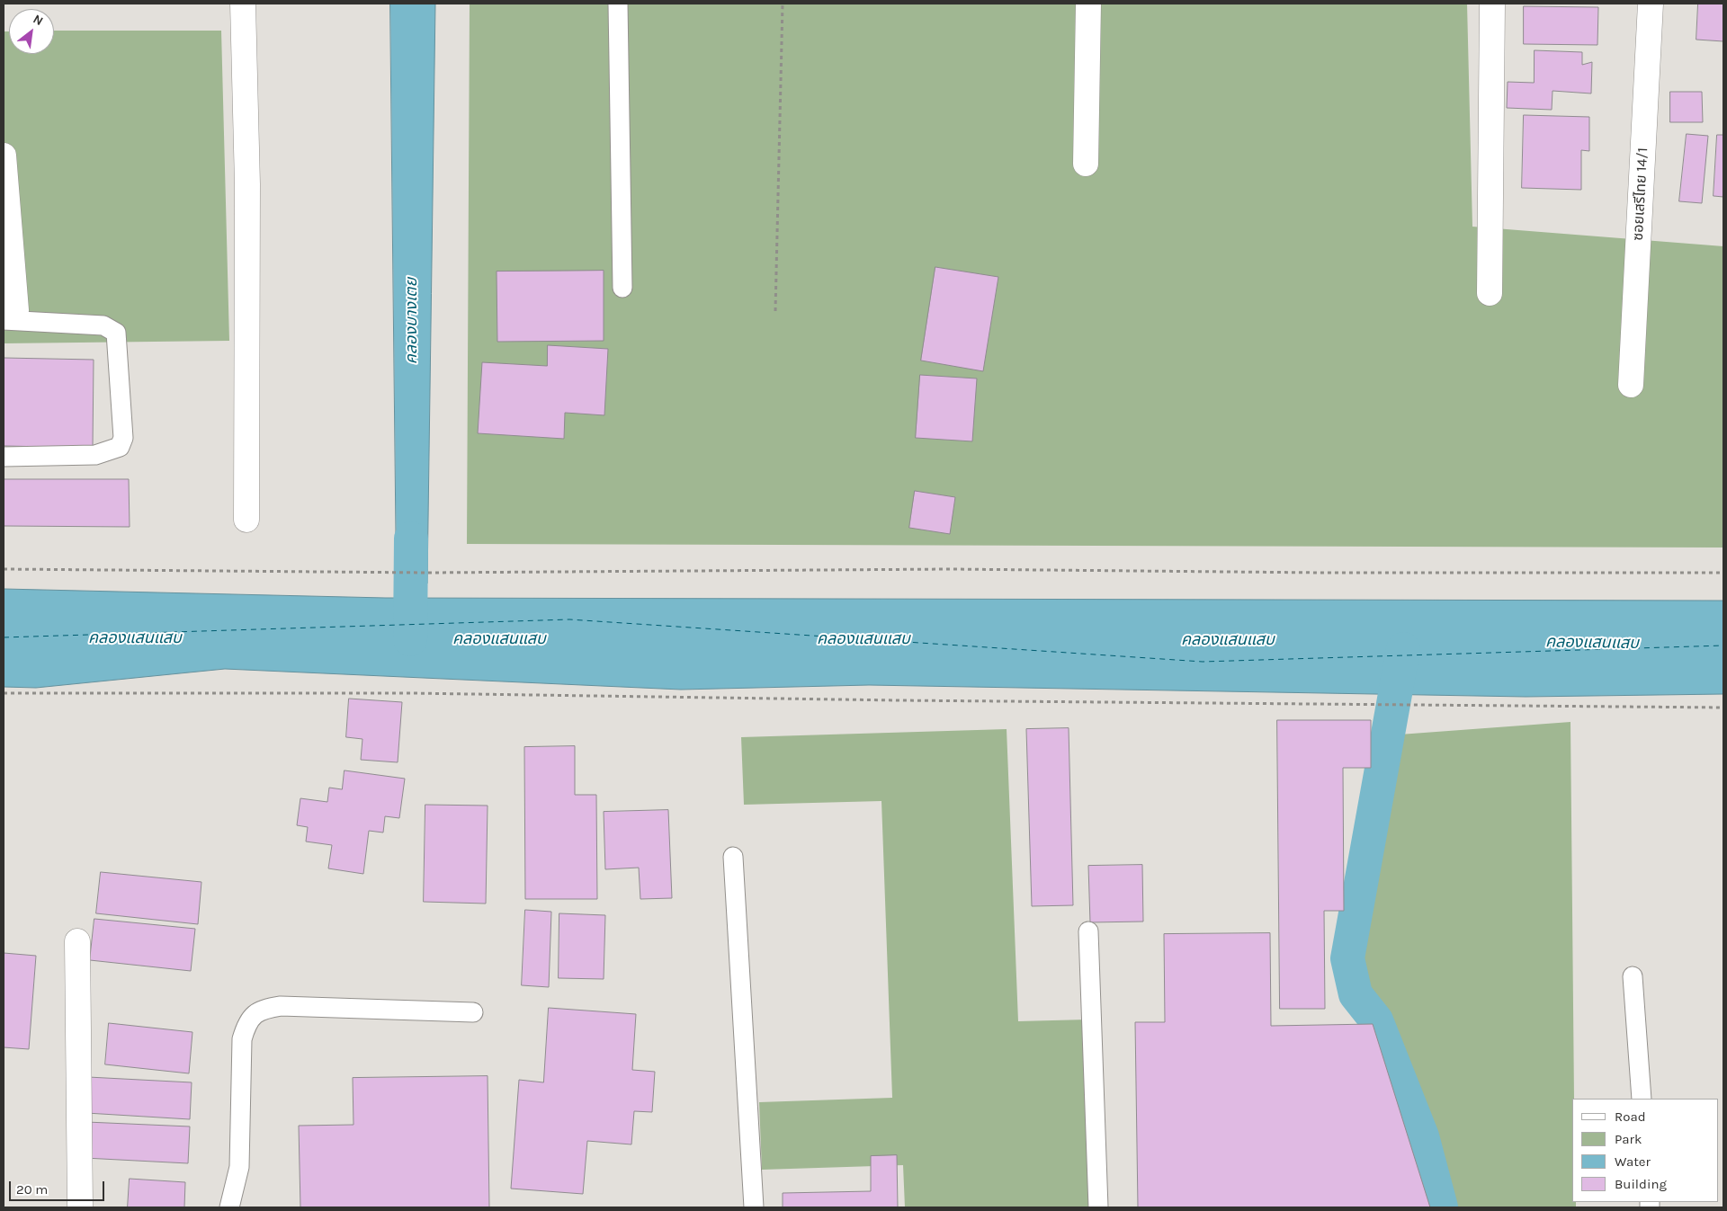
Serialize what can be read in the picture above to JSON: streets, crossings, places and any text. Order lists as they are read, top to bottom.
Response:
{
  "streets": {
    "street": ["ซอยเสรีไทย 14/1"]
  },
  "water": ["คลองบางเตย", "คลองแสนแสบ"],
  "legend": [
    "Road",
    "Park",
    "Water",
    "Building"
  ],
  "scale_bar": "20 m",
  "north": "top right"
}
